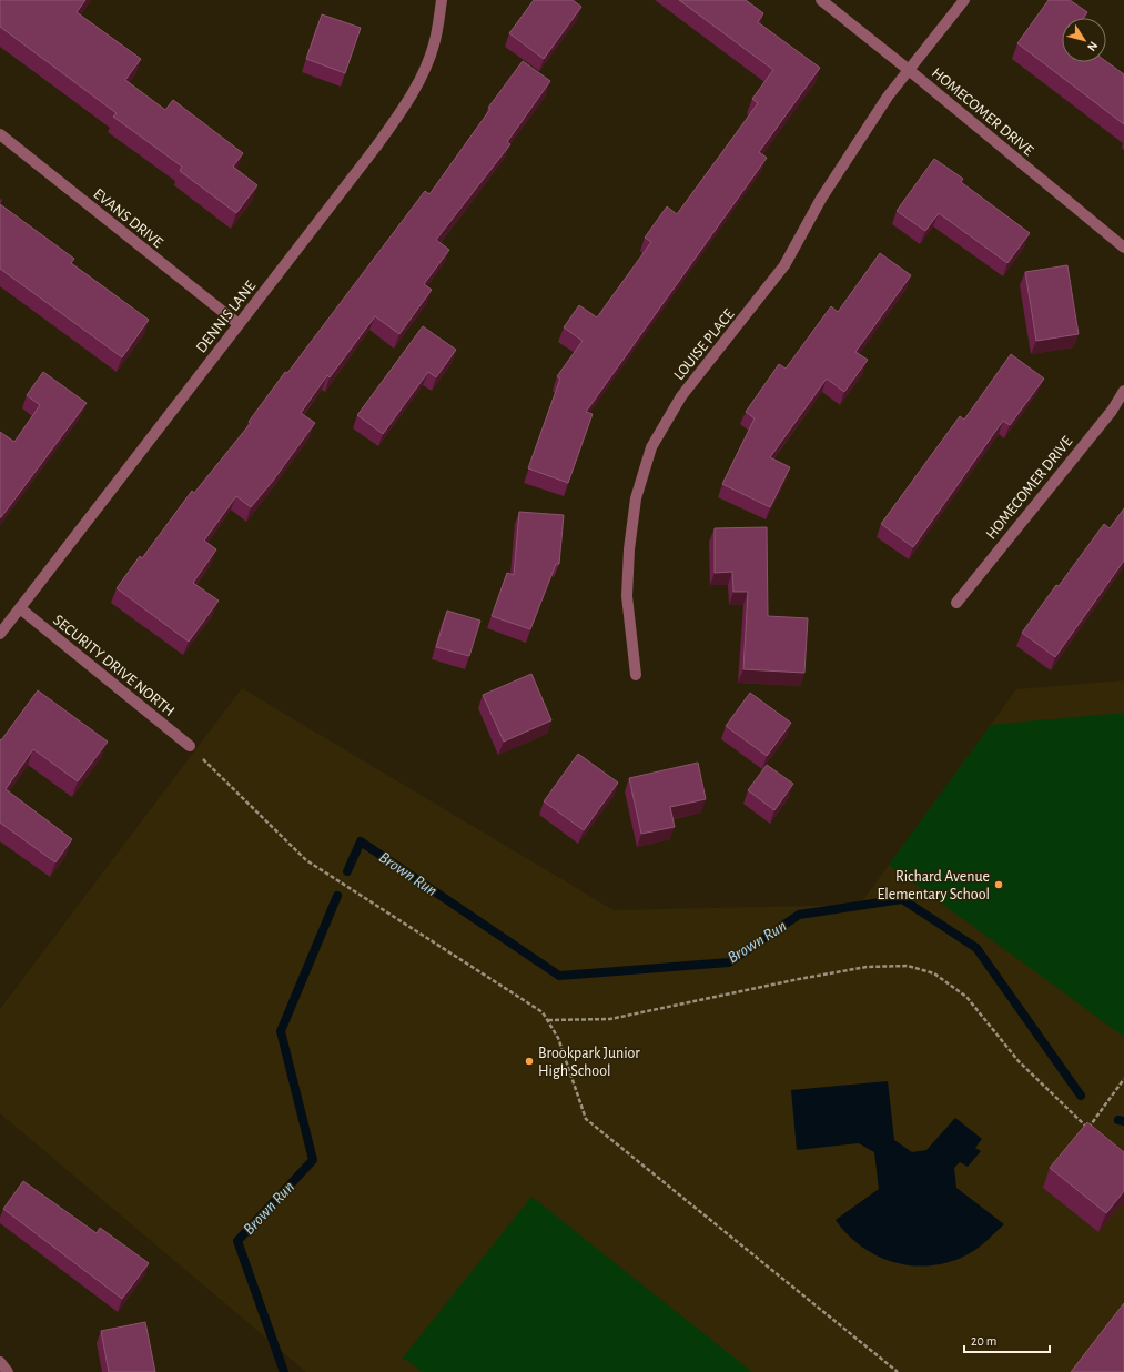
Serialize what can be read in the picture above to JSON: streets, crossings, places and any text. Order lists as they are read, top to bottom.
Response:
{
  "streets": {
    "street": [
      "HOMECOMER DRIVE",
      "EVANS DRIVE",
      "DENNIS LANE",
      "LOUISE PLACE",
      "SECURITY DRIVE NORTH"
    ]
  },
  "crossings": [
    ["HOMECOMER DRIVE", "LOUISE PLACE"],
    ["EVANS DRIVE", "DENNIS LANE"],
    ["DENNIS LANE", "SECURITY DRIVE NORTH"]
  ],
  "water": ["Brown Run"],
  "places": ["Richard Avenue Elementary School", "Brookpark Junior High School"],
  "scale_bar": "20 m",
  "north": "bottom right"
}
